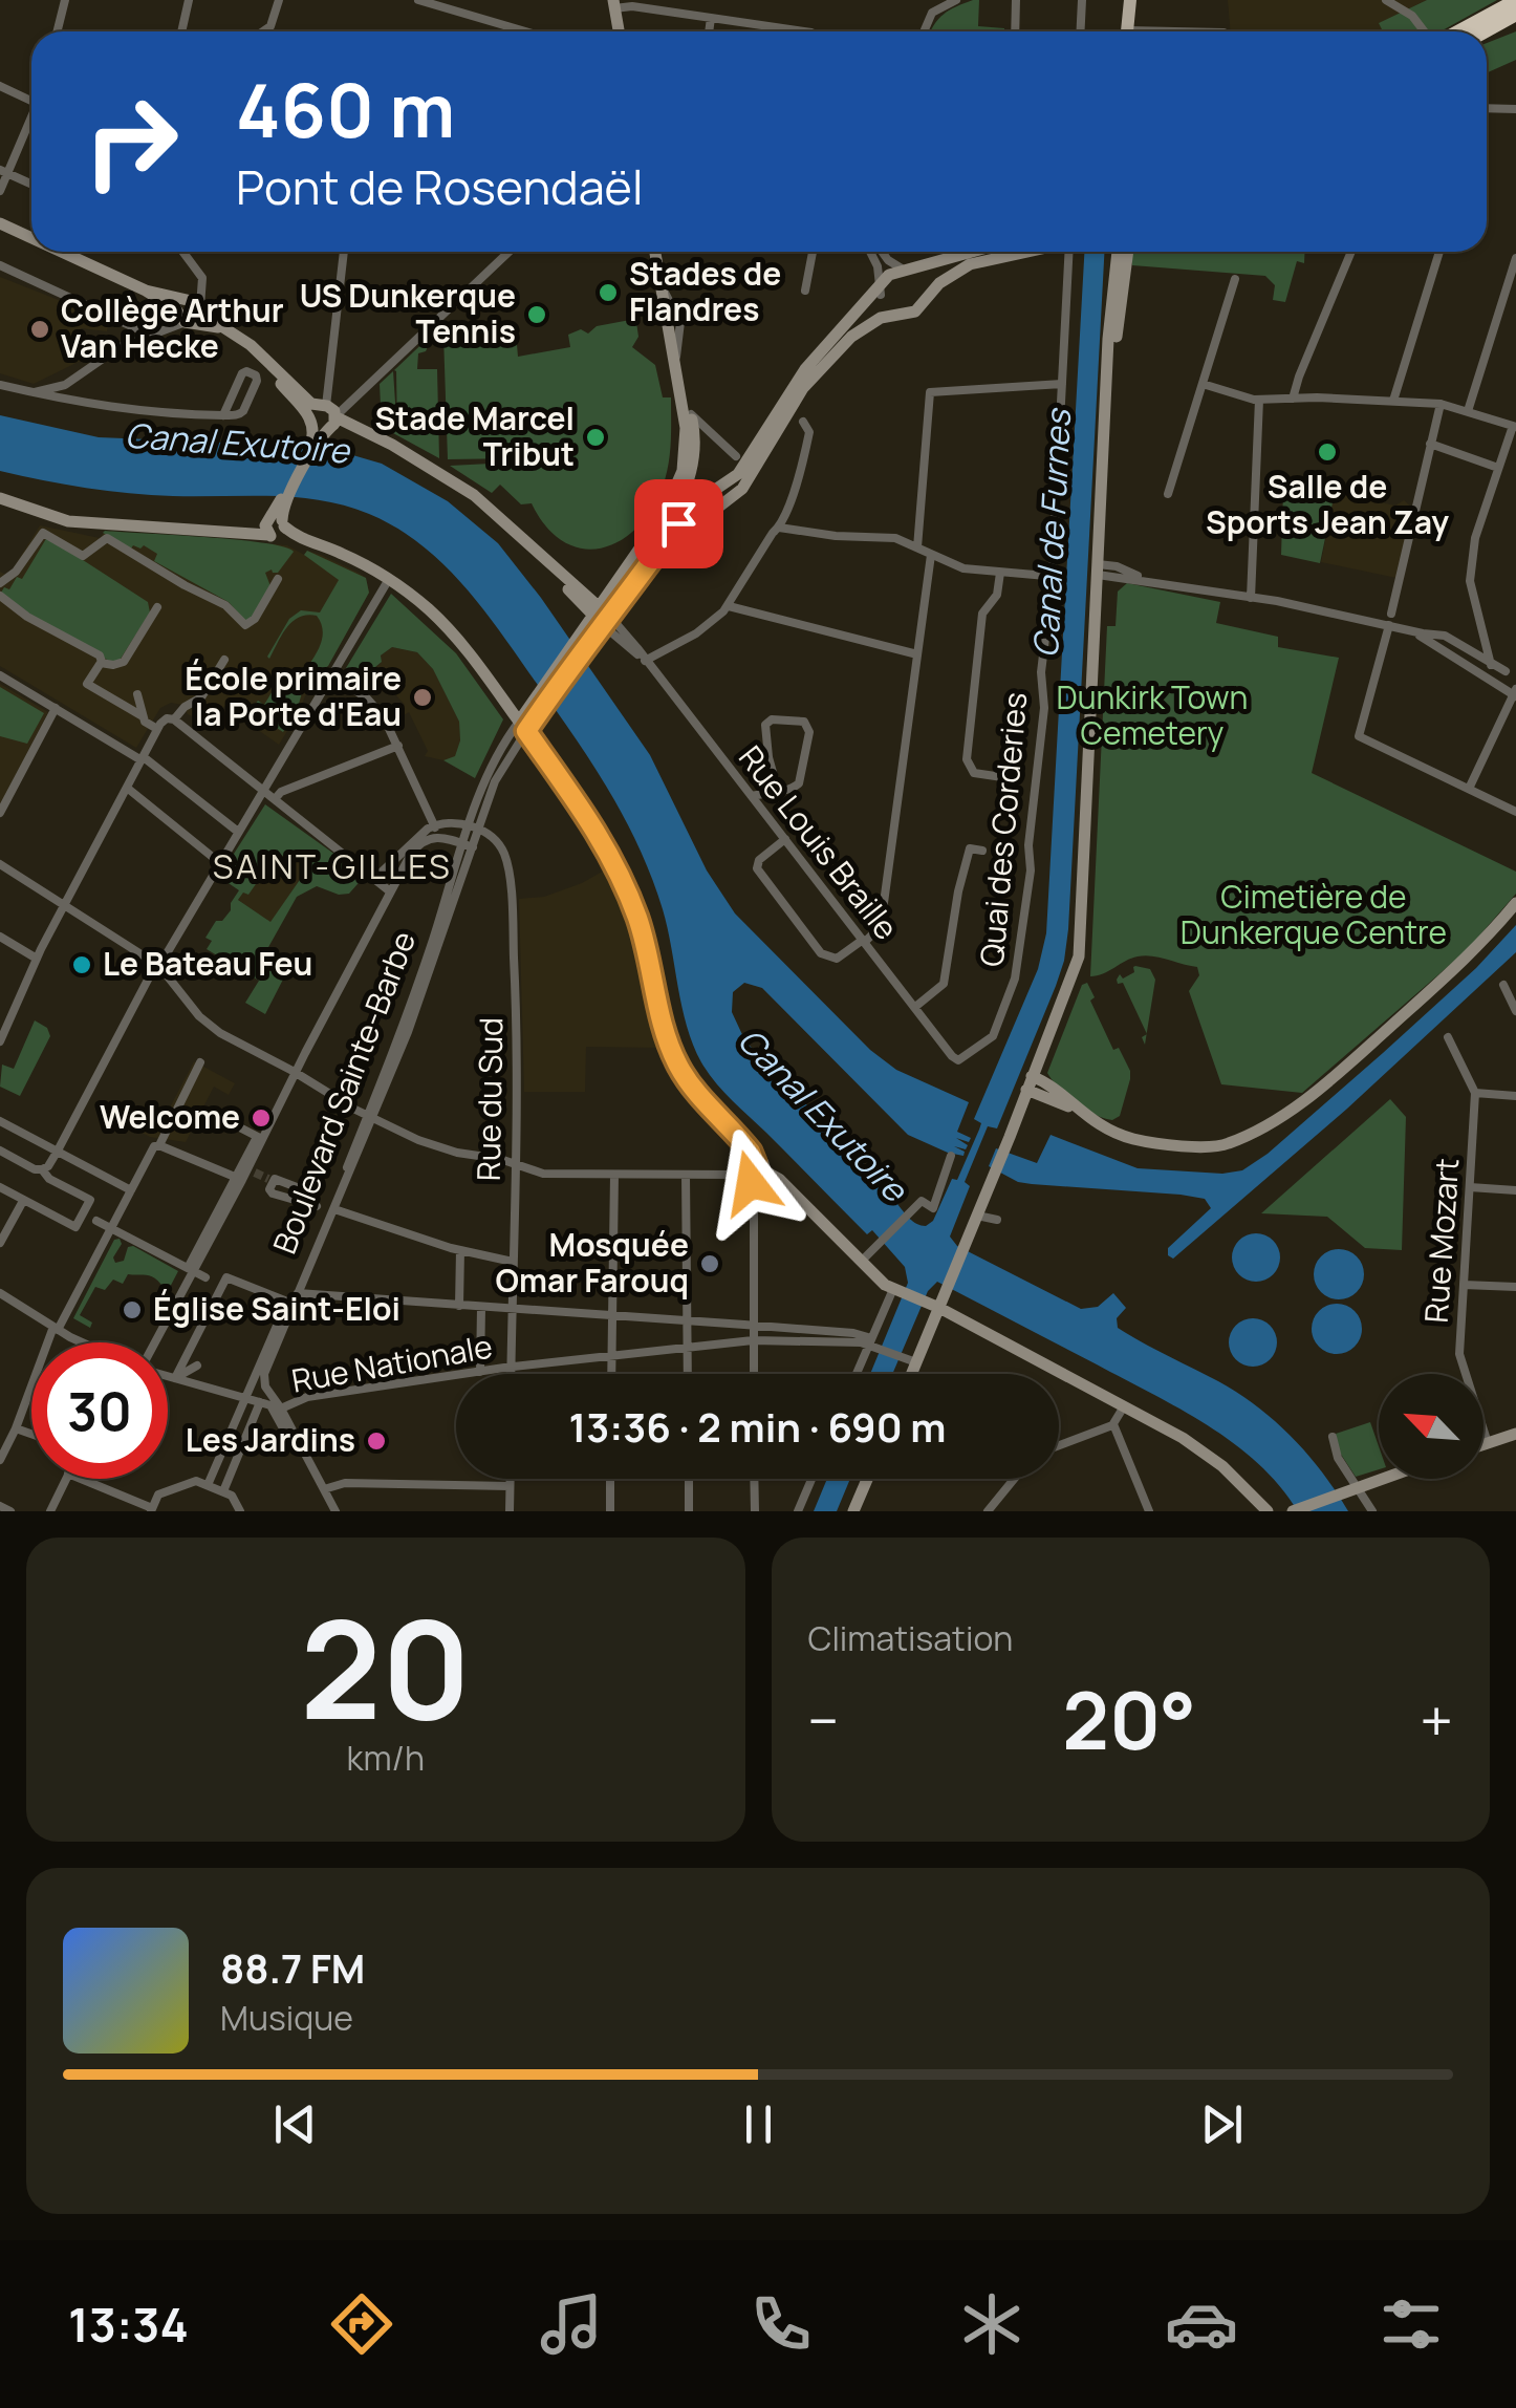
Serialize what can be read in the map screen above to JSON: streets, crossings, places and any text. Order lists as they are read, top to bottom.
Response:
{
  "streets": {
    "main road": ["Boulevard Sainte-Barbe"],
    "street": [
      "Quai des Corderies",
      "Rue Louis Braille",
      "Rue du Sud",
      "Rue Mozart",
      "Rue Nationale"
    ]
  },
  "crossings": [
    ["Quai des Corderies", "Rue Louis Braille"],
    ["Rue Louis Braille", "Boulevard Sainte-Barbe"],
    ["Boulevard Sainte-Barbe", "Rue du Sud"],
    ["Rue du Sud", "Rue Nationale"]
  ],
  "districts": ["SAINT-GILLES"],
  "water": ["Canal Exutoire", "Canal de Furnes"],
  "parks": ["Dunkirk Town Cemetery", "Cimetière de Dunkerque Centre"],
  "places": [
    "Stades de Flandres",
    "US Dunkerque Tennis",
    "Collège Arthur Van Hecke",
    "Stade Marcel Tribut",
    "Salle de Sports Jean Zay",
    "École primaire la Porte d'Eau",
    "Le Bateau Feu",
    "Welcome",
    "Mosquée Omar Farouq",
    "Église Saint-Eloi",
    "Les Jardins"
  ],
  "north": "top left",
  "page": {
    "turn": ["460 m", "Pont de Rosendaël"],
    "limit": "30",
    "trip": "13:36 · 2 min · 690 m",
    "tile": [
      ["20", "km/h"],
      "Climatisation"
    ],
    "heat": ["−", "20°", "+"],
    "song": ["88.7 FM", "Musique"],
    "tabs": "13:34"
  }
}
